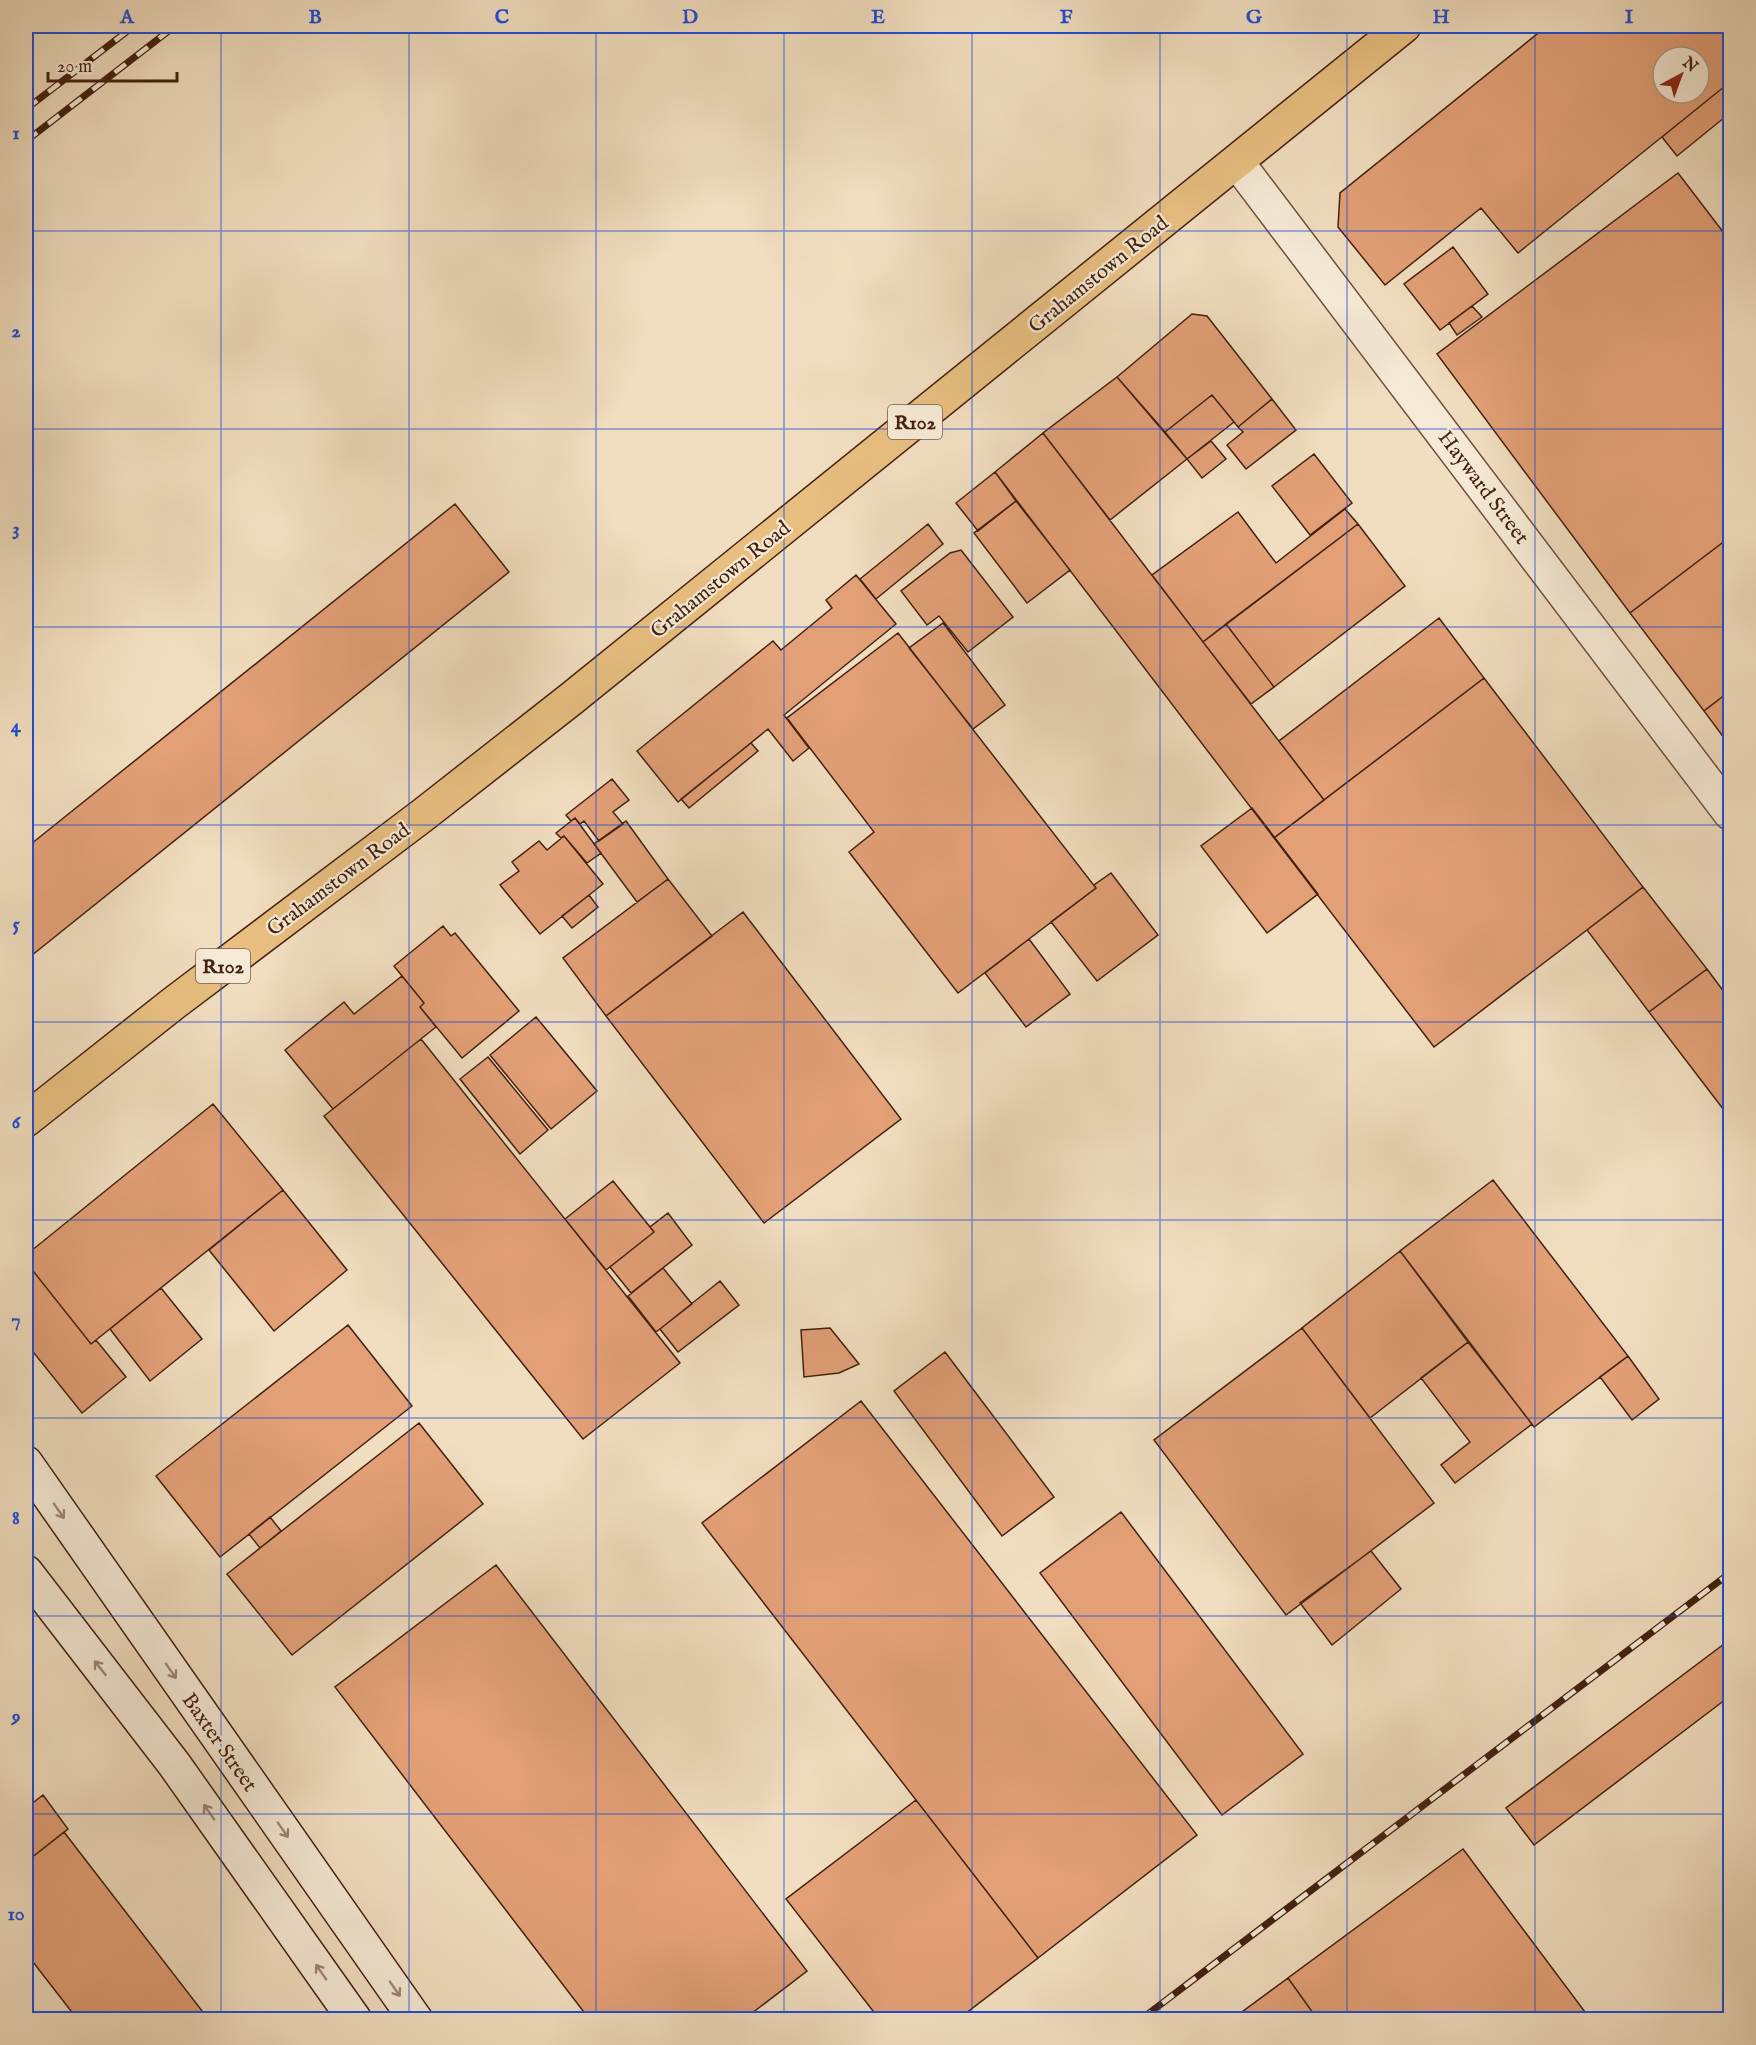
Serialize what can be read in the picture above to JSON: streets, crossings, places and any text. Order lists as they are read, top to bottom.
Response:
{
  "streets": {
    "main road": [
      "Grahamstown Road",
      "R102",
      "Hayward Street",
      "Baxter Street"
    ]
  },
  "crossings": [
    ["Grahamstown Road", "Hayward Street"]
  ],
  "scale_bar": "20 m",
  "north": "top right",
  "grid": {
    "columns": [
      "A",
      "B",
      "C",
      "D",
      "E",
      "F",
      "G",
      "H",
      "I"
    ],
    "rows": [
      "1",
      "2",
      "3",
      "4",
      "5",
      "6",
      "7",
      "8",
      "9",
      "10"
    ]
  }
}
